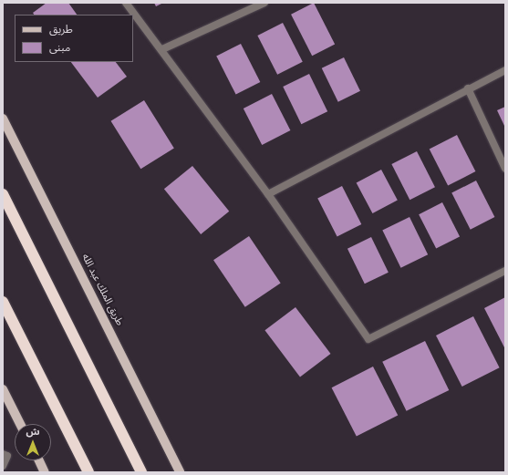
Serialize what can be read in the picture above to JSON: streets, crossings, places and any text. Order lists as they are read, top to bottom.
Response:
{
  "streets": {
    "main road": ["طريق الملك عبد الله"]
  },
  "legend": ["طريق", "مبنى"],
  "north": "top"
}
